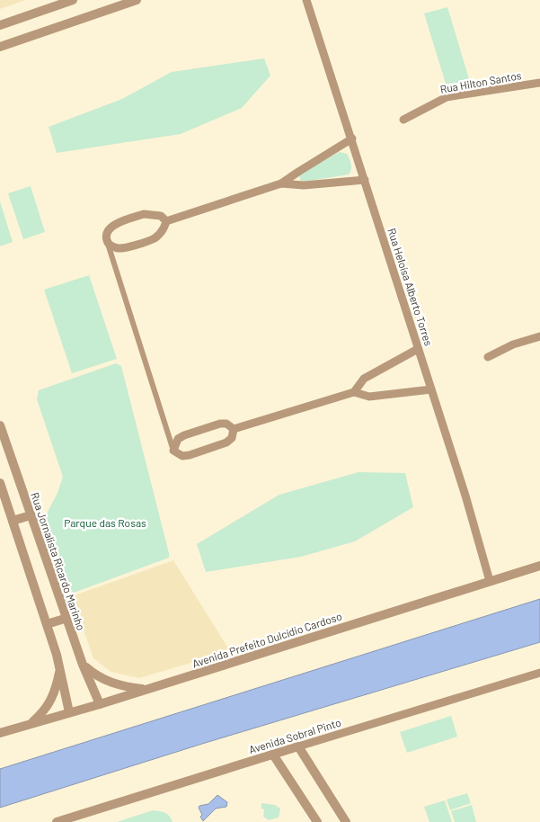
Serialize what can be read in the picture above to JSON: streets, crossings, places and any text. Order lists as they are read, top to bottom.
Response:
{
  "streets": {
    "street": [
      "Rua Hilton Santos",
      "Rua Heloísa Alberto Torres",
      "Rua Jornalista Ricardo Marinho",
      "Avenida Prefeito Dulcídio Cardoso",
      "Avenida Sobral Pinto"
    ]
  },
  "crossings": [
    ["Rua Heloísa Alberto Torres", "Avenida Prefeito Dulcídio Cardoso"],
    ["Rua Jornalista Ricardo Marinho", "Avenida Prefeito Dulcídio Cardoso"]
  ],
  "parks": ["Parque das Rosas"]
}
